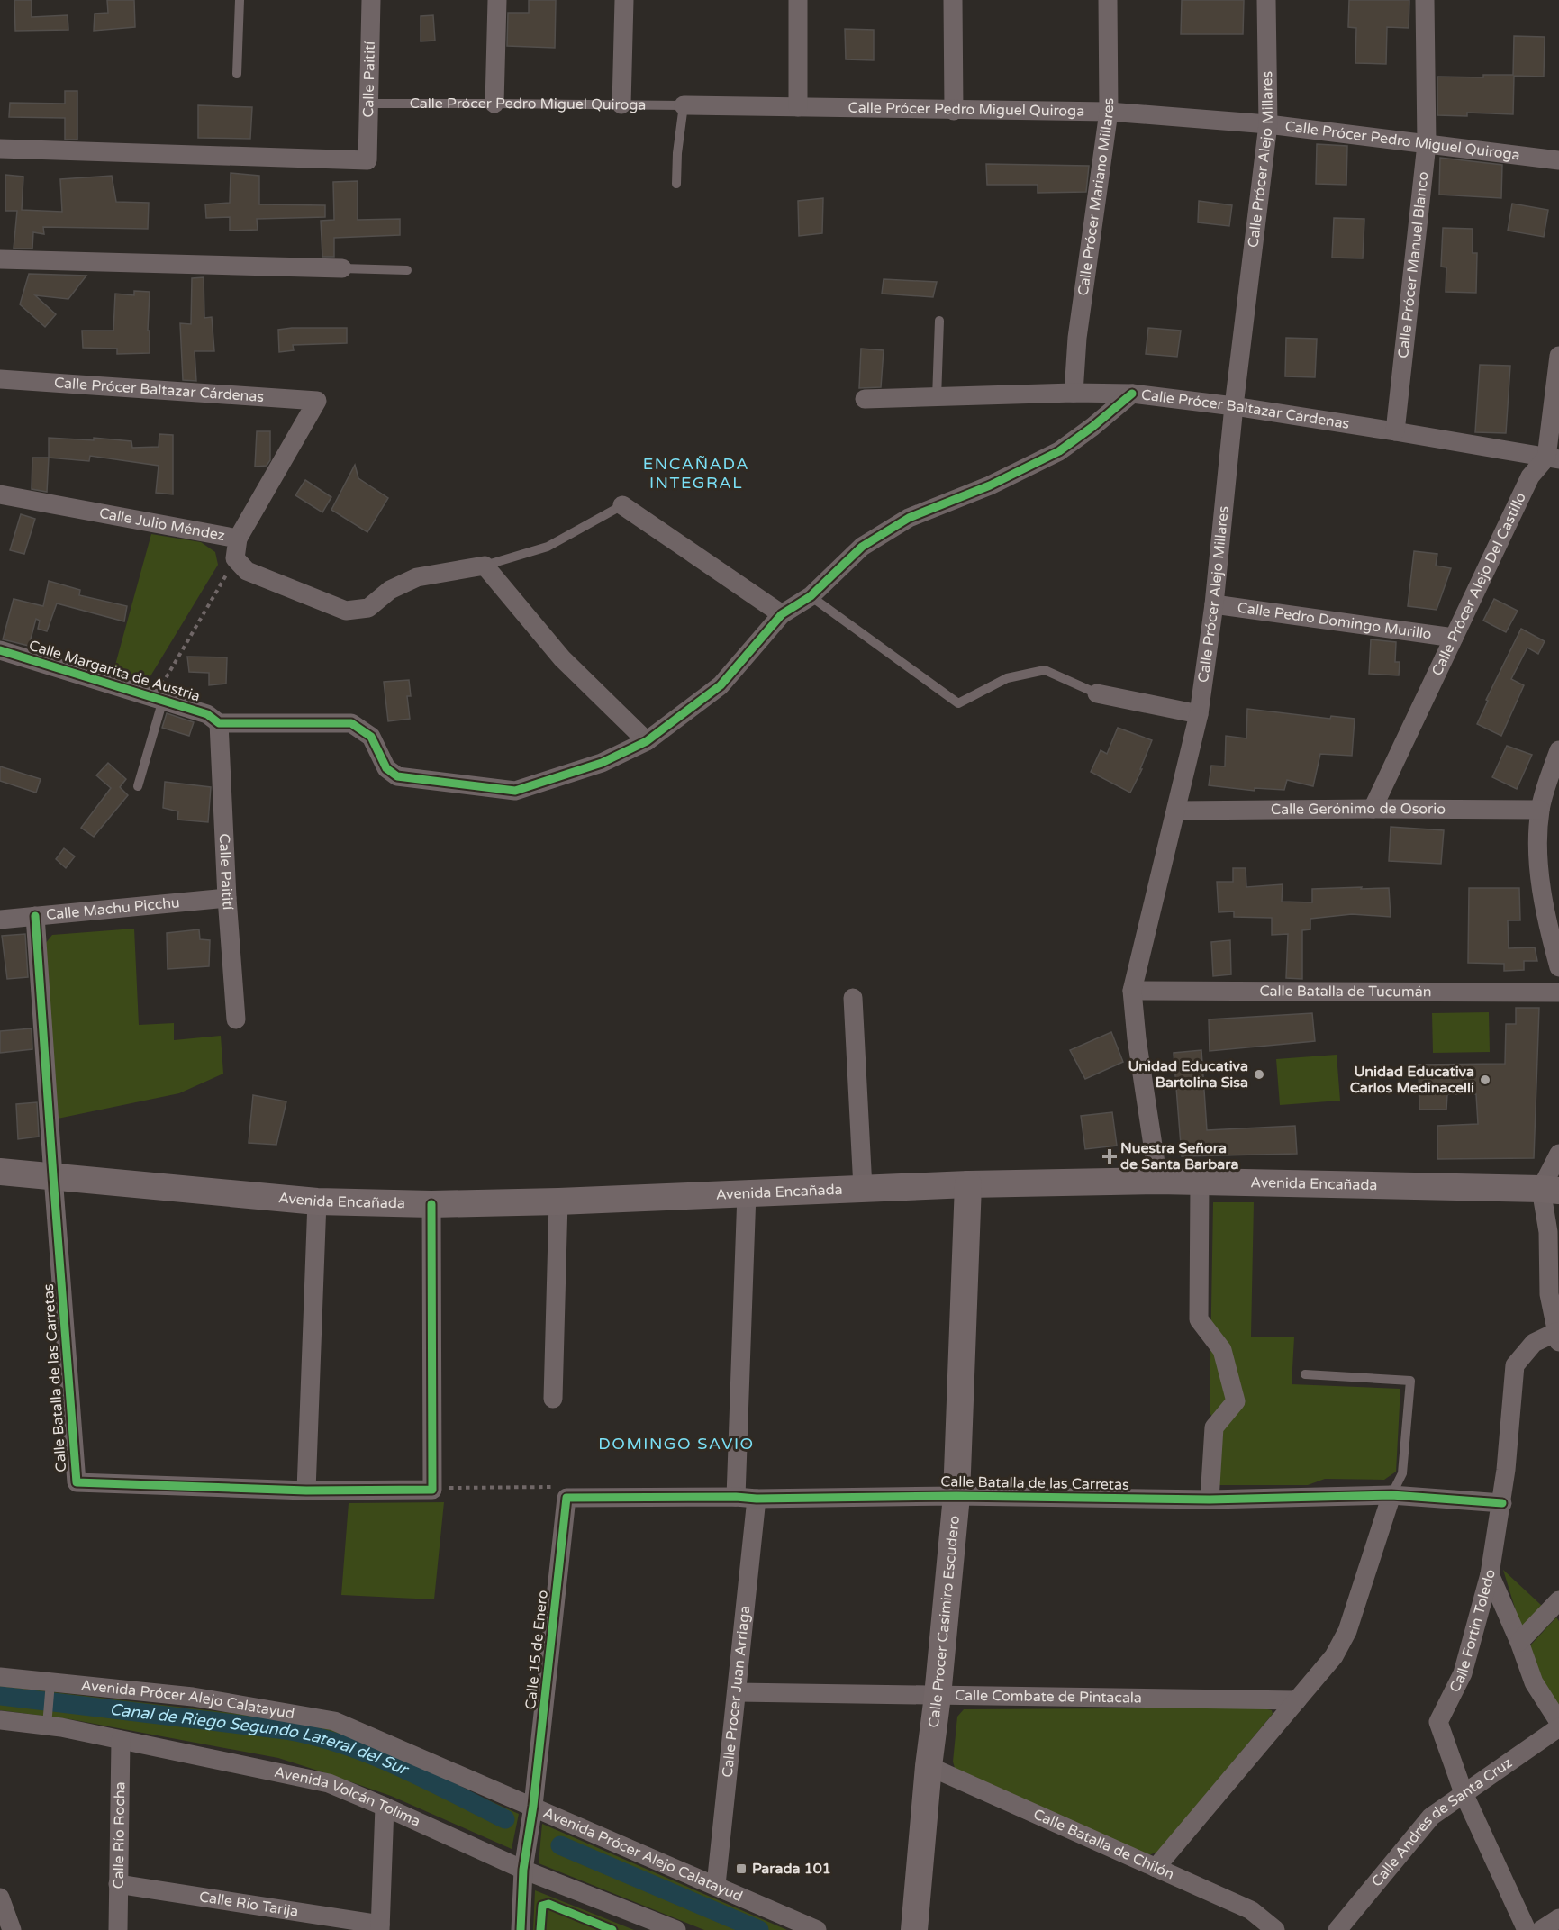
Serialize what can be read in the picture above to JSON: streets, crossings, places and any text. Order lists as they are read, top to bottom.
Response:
{
  "streets": {
    "main road": ["Avenida Encañada", "Calle Procer Casimiro Escudero"],
    "street": [
      "Calle Paitití",
      "Calle Prócer Pedro Miguel Quiroga",
      "Calle Prócer Alejo Millares",
      "Calle Prócer Mariano Millares",
      "Calle Prócer Manuel Blanco",
      "Calle Prócer Baltazar Cárdenas",
      "Calle Julio Méndez",
      "Calle Prócer Alejo Del Castillo",
      "Calle Pedro Domingo Murillo",
      "Calle Margarita de Austria",
      "Calle Gerónimo de Osorio",
      "Calle Machu Picchu",
      "Calle Batalla de Tucumán",
      "Calle Batalla de las Carretas",
      "Calle Fortin Toledo",
      "Calle 15 de Enero",
      "Calle Procer Juan Arriaga",
      "Calle Combate de Pintacala",
      "Avenida Prócer Alejo Calatayud",
      "Avenida Volcán Tolima",
      "Calle Andrés de Santa Cruz",
      "Calle Río Rocha",
      "Calle Batalla de Chilón",
      "Calle Río Tarija"
    ]
  },
  "crossings": [
    ["Calle Paitití", "Calle Prócer Pedro Miguel Quiroga"],
    ["Calle Paitití", "Calle Margarita de Austria"],
    ["Calle Paitití", "Calle Machu Picchu"],
    ["Calle Prócer Pedro Miguel Quiroga", "Calle Prócer Alejo Millares"],
    ["Calle Prócer Pedro Miguel Quiroga", "Calle Prócer Mariano Millares"],
    ["Calle Prócer Pedro Miguel Quiroga", "Calle Prócer Manuel Blanco"],
    ["Calle Prócer Alejo Millares", "Calle Prócer Baltazar Cárdenas"],
    ["Calle Prócer Alejo Millares", "Calle Pedro Domingo Murillo"],
    ["Calle Prócer Alejo Millares", "Calle Gerónimo de Osorio"],
    ["Calle Prócer Alejo Millares", "Calle Batalla de Tucumán"],
    ["Calle Prócer Alejo Millares", "Avenida Encañada"],
    ["Calle Prócer Mariano Millares", "Calle Prócer Baltazar Cárdenas"],
    ["Calle Prócer Manuel Blanco", "Calle Prócer Baltazar Cárdenas"],
    ["Calle Prócer Baltazar Cárdenas", "Calle Julio Méndez"],
    ["Calle Prócer Baltazar Cárdenas", "Calle Prócer Alejo Del Castillo"],
    ["Calle Prócer Alejo Del Castillo", "Calle Pedro Domingo Murillo"],
    ["Calle Prócer Alejo Del Castillo", "Calle Gerónimo de Osorio"],
    ["Calle Machu Picchu", "Calle Batalla de las Carretas"],
    ["Avenida Encañada", "Calle Batalla de las Carretas"],
    ["Avenida Encañada", "Calle Procer Casimiro Escudero"],
    ["Calle Batalla de las Carretas", "Calle Procer Casimiro Escudero"],
    ["Calle Batalla de las Carretas", "Calle Fortin Toledo"],
    ["Calle Batalla de las Carretas", "Calle 15 de Enero"],
    ["Calle Batalla de las Carretas", "Calle Procer Juan Arriaga"],
    ["Calle Procer Casimiro Escudero", "Calle Combate de Pintacala"],
    ["Calle Procer Casimiro Escudero", "Calle Batalla de Chilón"],
    ["Calle Fortin Toledo", "Calle Andrés de Santa Cruz"],
    ["Calle 15 de Enero", "Avenida Prócer Alejo Calatayud"],
    ["Calle 15 de Enero", "Avenida Volcán Tolima"],
    ["Calle Procer Juan Arriaga", "Calle Combate de Pintacala"],
    ["Calle Procer Juan Arriaga", "Avenida Prócer Alejo Calatayud"],
    ["Avenida Volcán Tolima", "Calle Río Rocha"],
    ["Calle Río Rocha", "Calle Río Tarija"]
  ],
  "districts": ["ENCAÑADA INTEGRAL", "DOMINGO SAVIO"],
  "water": ["Canal de Riego Segundo Lateral del Sur"],
  "places": {
    "other": ["Unidad Educativa Bartolina Sisa", "Unidad Educativa Carlos Medinacelli"],
    "health": ["Nuestra Señora de Santa Barbara"],
    "transit": ["Parada 101"]
  }
}
